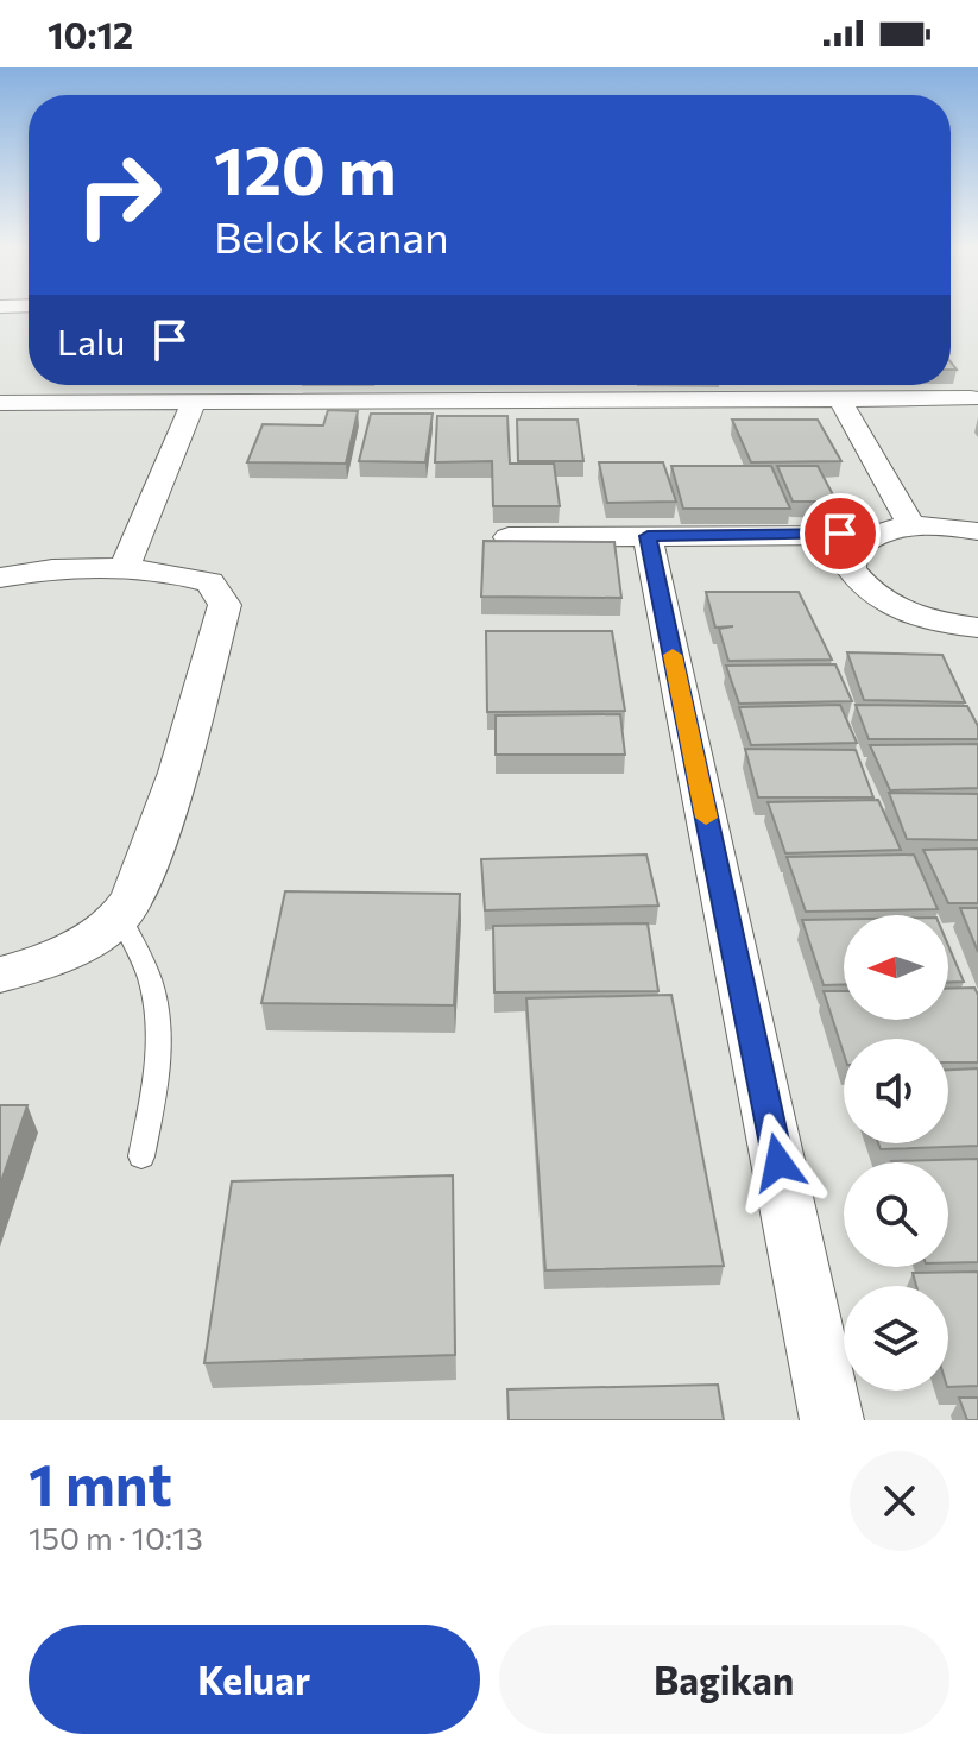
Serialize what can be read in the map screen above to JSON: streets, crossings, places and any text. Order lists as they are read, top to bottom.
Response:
{
  "north": "left",
  "page": {
    "status": "10:12",
    "turn": ["120 m", "Belok kanan"],
    "then": "Lalu",
    "heading": ["1 mnt", "150 m · 10:13"],
    "buttons": ["Keluar", "Bagikan"]
  }
}
